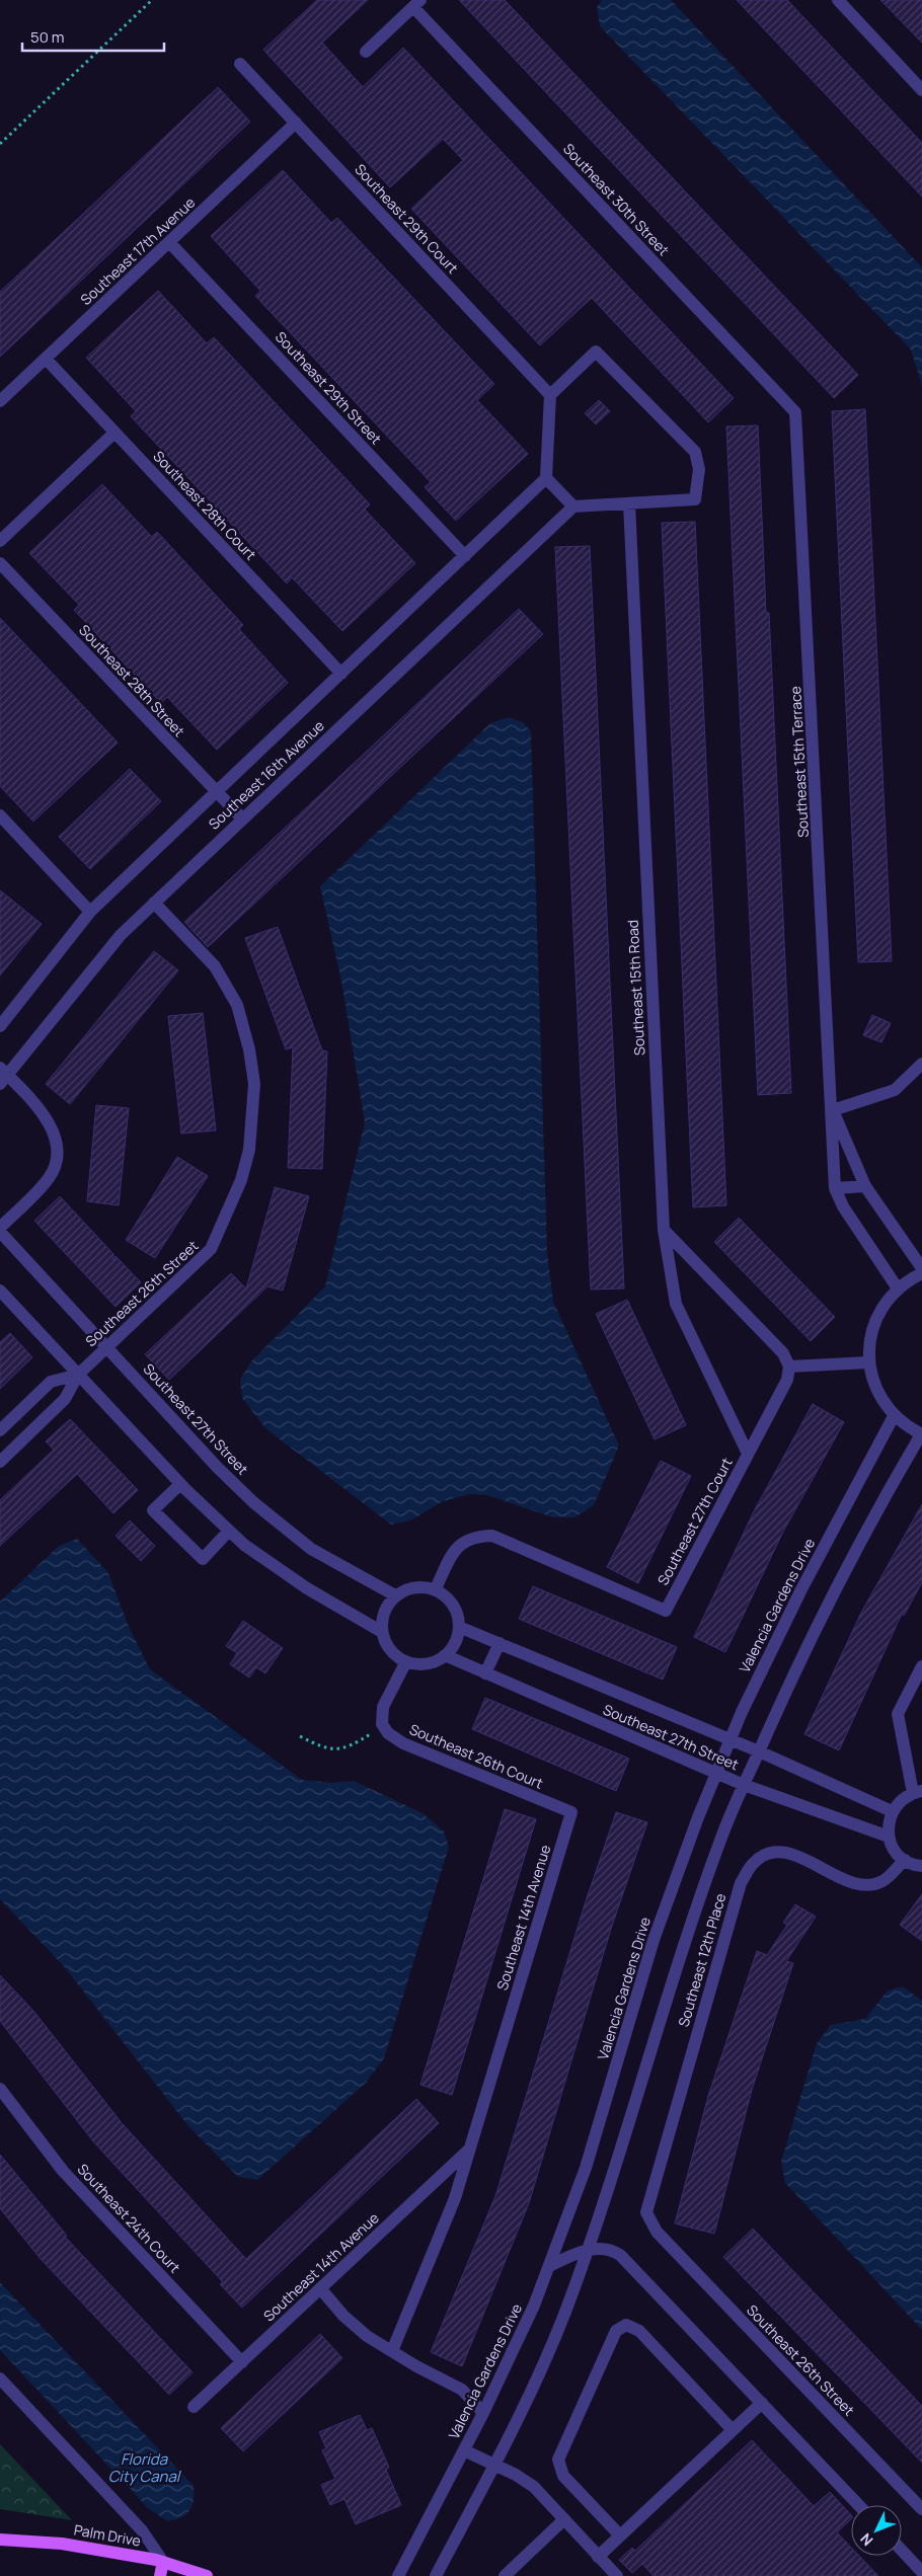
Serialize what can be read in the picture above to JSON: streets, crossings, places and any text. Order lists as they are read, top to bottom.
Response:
{
  "streets": {
    "main road": ["Palm Drive"],
    "street": [
      "Southeast 30th Street",
      "Southeast 29th Court",
      "Southeast 17th Avenue",
      "Southeast 29th Street",
      "Southeast 28th Court",
      "Southeast 28th Street",
      "Southeast 15th Terrace",
      "Southeast 16th Avenue",
      "Southeast 15th Road",
      "Southeast 26th Street",
      "Southeast 27th Street",
      "Southeast 27th Court",
      "Valencia Gardens Drive",
      "Southeast 26th Court",
      "Southeast 14th Avenue",
      "Southeast 12th Place",
      "Southeast 24th Court"
    ]
  },
  "crossings": [
    ["Southeast 30th Street", "Southeast 15th Terrace"],
    ["Southeast 29th Court", "Southeast 17th Avenue"],
    ["Southeast 17th Avenue", "Southeast 29th Street"],
    ["Southeast 17th Avenue", "Southeast 28th Court"],
    ["Southeast 29th Street", "Southeast 16th Avenue"],
    ["Southeast 28th Court", "Southeast 16th Avenue"],
    ["Southeast 28th Street", "Southeast 16th Avenue"],
    ["Southeast 16th Avenue", "Southeast 26th Street"],
    ["Southeast 15th Road", "Southeast 27th Court"],
    ["Southeast 26th Street", "Southeast 27th Street"],
    ["Southeast 26th Street", "Southeast 12th Place"],
    ["Southeast 27th Street", "Southeast 27th Court"],
    ["Southeast 27th Street", "Valencia Gardens Drive"],
    ["Southeast 27th Street", "Southeast 26th Court"],
    ["Southeast 27th Court", "Southeast 26th Court"],
    ["Southeast 26th Court", "Southeast 14th Avenue"],
    ["Southeast 14th Avenue", "Southeast 24th Court"]
  ],
  "water": ["Florida City Canal"],
  "scale_bar": "50 m",
  "north": "bottom left"
}
